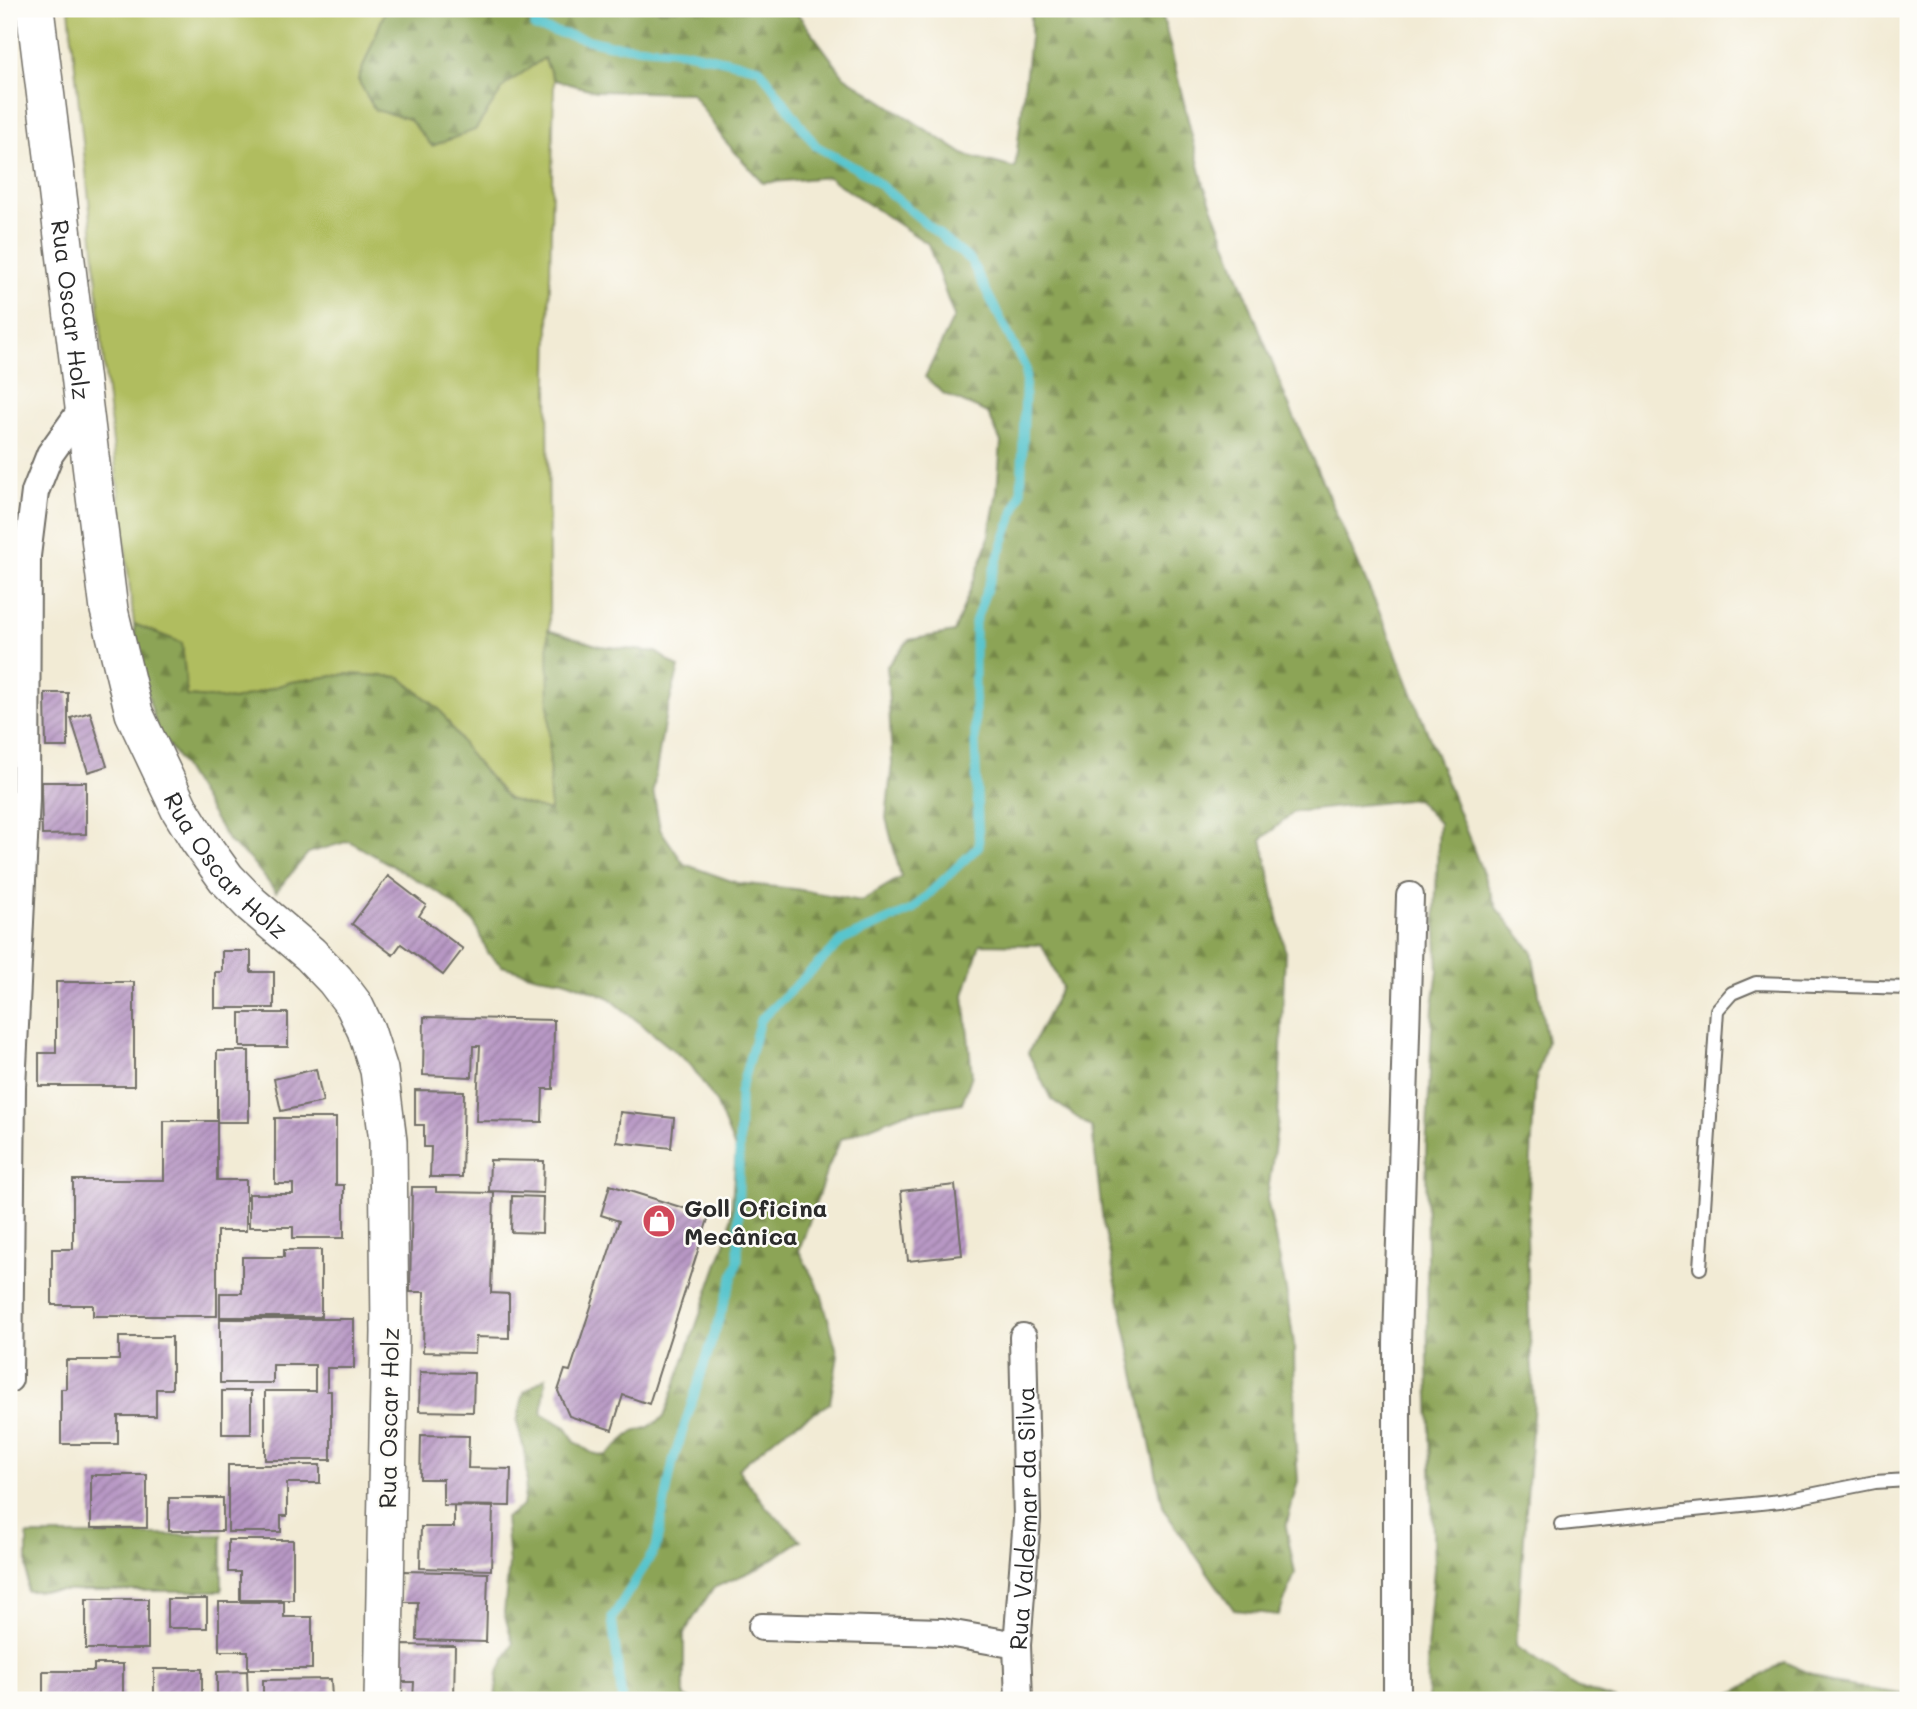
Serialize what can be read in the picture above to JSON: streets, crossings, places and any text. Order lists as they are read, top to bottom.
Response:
{
  "streets": {
    "street": ["Rua Oscar Holz", "Rua Valdemar da Silva"]
  },
  "places": {
    "shop": ["Goll Oficina Mecânica"]
  }
}
